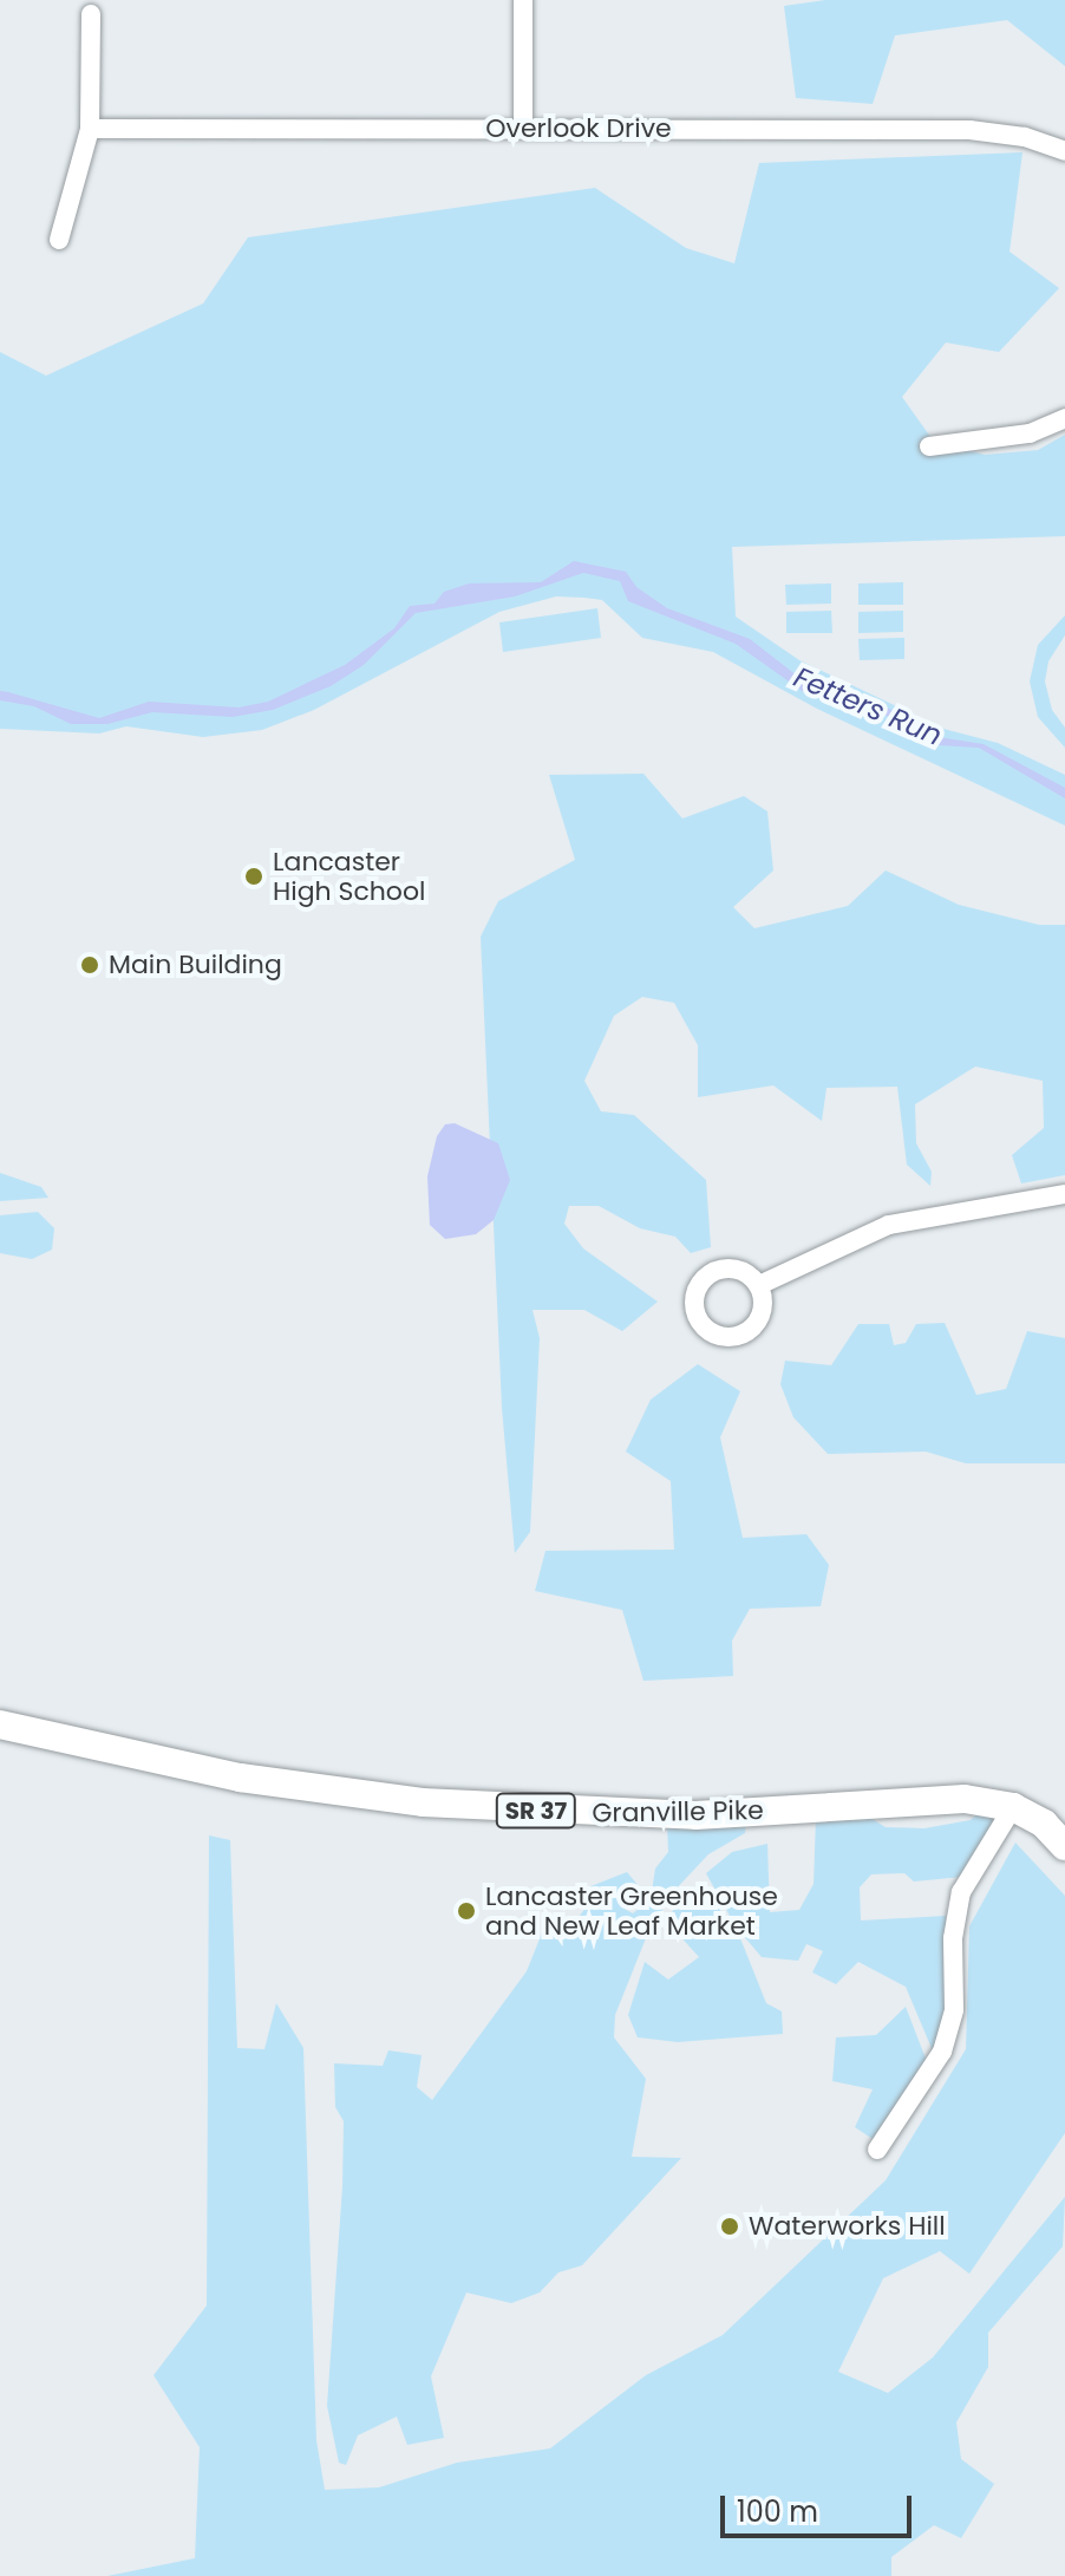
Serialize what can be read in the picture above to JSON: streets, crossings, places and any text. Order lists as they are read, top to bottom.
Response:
{
  "streets": {
    "highway": ["SR 37", "Granville Pike"],
    "street": ["Overlook Drive"]
  },
  "water": ["Fetters Run"],
  "places": [
    "Lancaster High School",
    "Main Building",
    "Lancaster Greenhouse and New Leaf Market",
    "Waterworks Hill"
  ],
  "scale_bar": "100 m"
}
